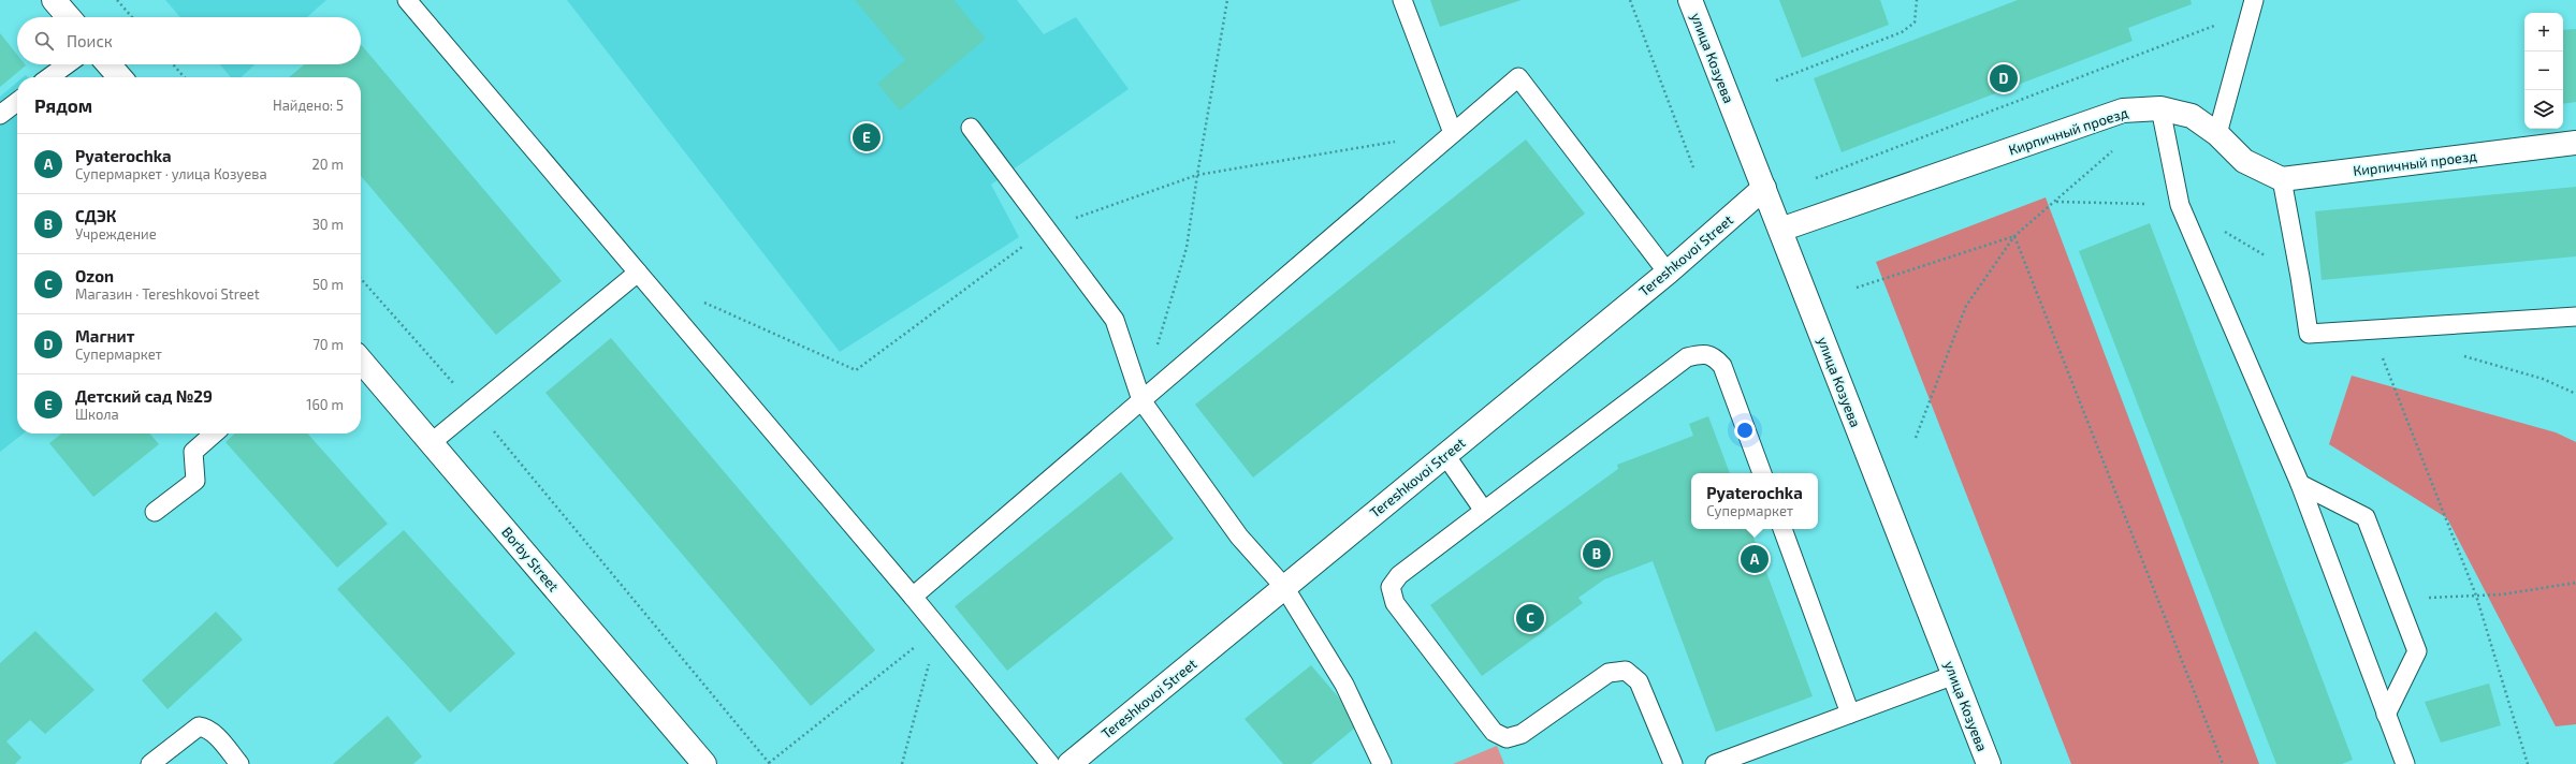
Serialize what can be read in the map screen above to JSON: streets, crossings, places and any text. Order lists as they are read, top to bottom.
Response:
{
  "streets": {
    "street": [
      "улица Козуева",
      "Кирпичный проезд",
      "Tereshkovoi Street",
      "Borby Street"
    ]
  },
  "crossings": [
    ["улица Козуева", "Кирпичный проезд"],
    ["улица Козуева", "Tereshkovoi Street"]
  ],
  "page": {
    "map_buttons": ["+", "−"],
    "search": "Поиск",
    "pins": [
      "D",
      "E",
      "B",
      "A",
      "C"
    ],
    "heading": ["Рядом", "Найдено: 5"],
    "list": [
      {
        "mark": "A",
        "name": "Pyaterochka",
        "note": "Супермаркет · улица Козуева",
        "value": "20 m"
      },
      {
        "mark": "B",
        "name": "СДЭК",
        "note": "Учреждение",
        "value": "30 m"
      },
      {
        "mark": "C",
        "name": "Ozon",
        "note": "Магазин · Tereshkovoi Street",
        "value": "50 m"
      },
      {
        "mark": "D",
        "name": "Магнит",
        "note": "Супермаркет",
        "value": "70 m"
      },
      {
        "mark": "E",
        "name": "Детский сад №29",
        "note": "Школа",
        "value": "160 m"
      }
    ],
    "popup": ["Pyaterochka", "Супермаркет"]
  }
}
